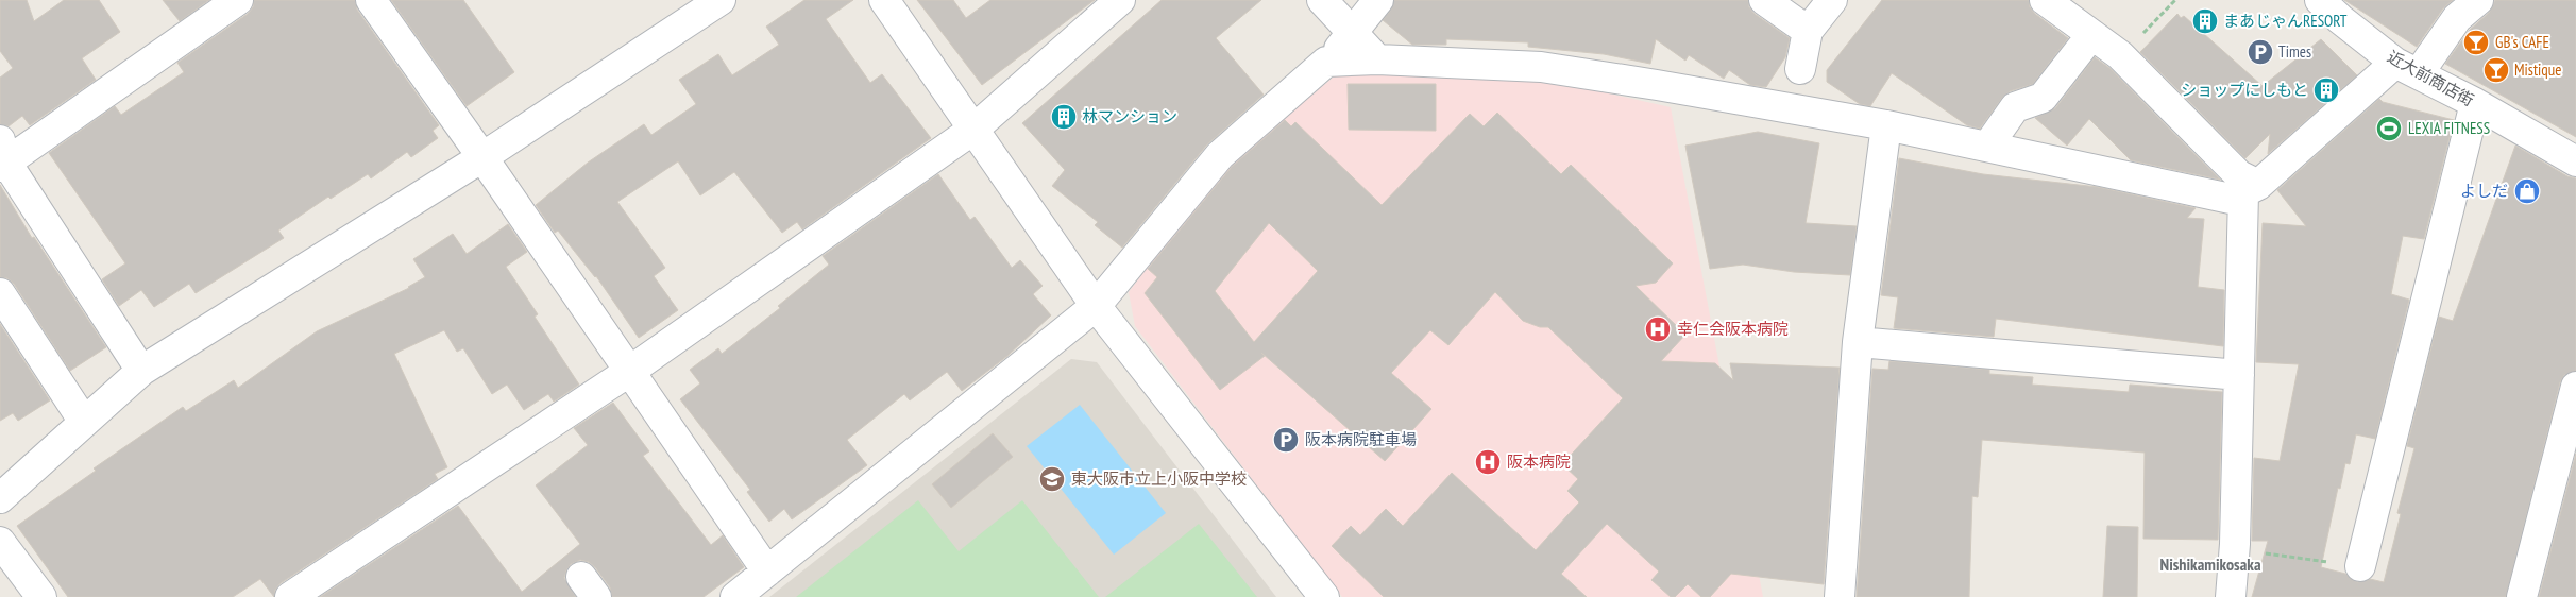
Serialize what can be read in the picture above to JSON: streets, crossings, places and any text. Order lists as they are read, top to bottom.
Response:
{
  "streets": {
    "street": ["近大前商店街"]
  },
  "districts": ["Nishikamikosaka"],
  "places": {
    "building": ["まあじゃんRESORT", "ショップにしもと", "林マンション"],
    "bar": ["GB's CAFE", "Mistique"],
    "parking": ["Times", "阪本病院駐車場"],
    "sports": ["LEXIA FITNESS"],
    "shop": ["よしだ"],
    "hospital": ["幸仁会阪本病院", "阪本病院"],
    "school or university": ["東大阪市立上小阪中学校"]
  }
}
